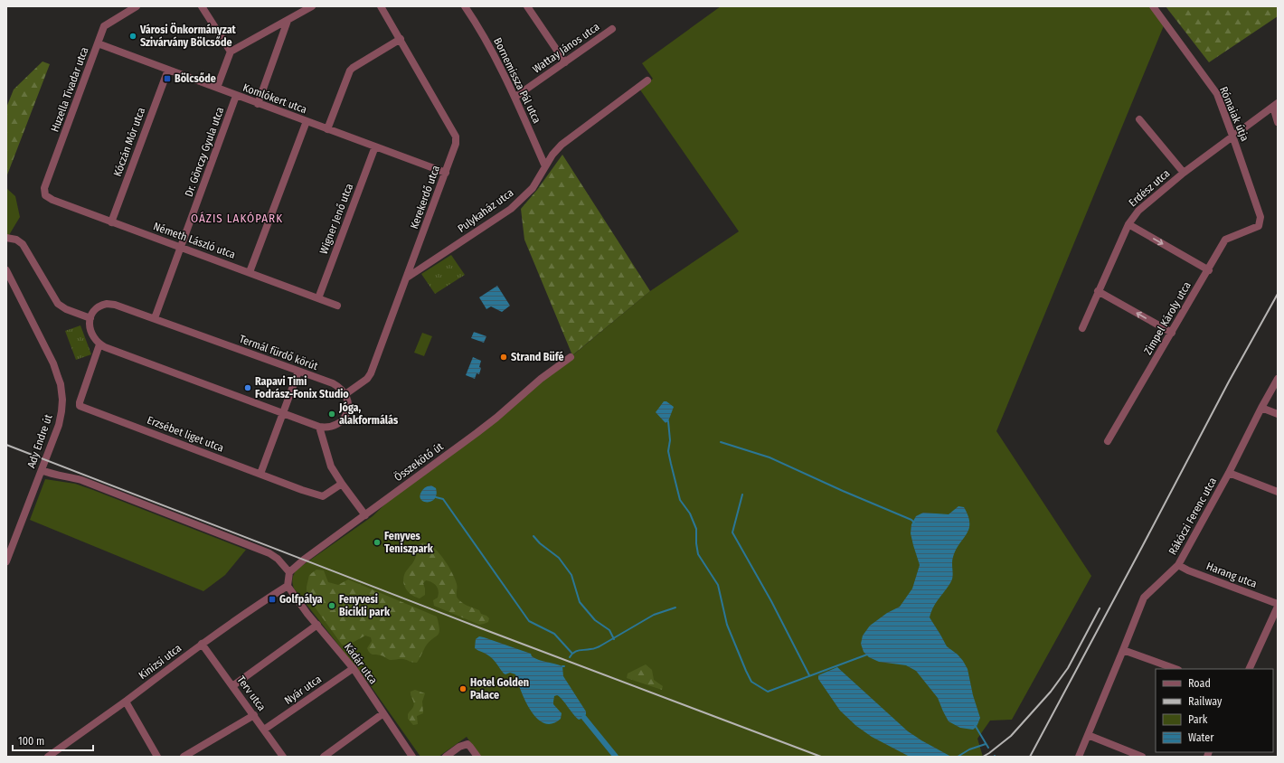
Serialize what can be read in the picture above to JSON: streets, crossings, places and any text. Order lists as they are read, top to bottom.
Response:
{
  "streets": {
    "street": [
      "Wattay János utca",
      "Bornemissza Pál utca",
      "Huzella Tivadar utca",
      "Komlókert utca",
      "Rómaiak útja",
      "Kóczán Mór utca",
      "Dr. Gönczy Gyula utca",
      "Erdész utca",
      "Kerekerdő utca",
      "Pulykaház utca",
      "Wigner Jenő utca",
      "Németh László utca",
      "Zimpel Károly utca",
      "Termál fürdő körút",
      "Erzsébet liget utca",
      "Ady Endre út",
      "Összekötő út",
      "Rákóczi Ferenc utca",
      "Harang utca",
      "Kinizsi utca",
      "Kádár utca",
      "Nyár utca",
      "Terv utca"
    ]
  },
  "crossings": [
    ["Wattay János utca", "Bornemissza Pál utca"],
    ["Bornemissza Pál utca", "Pulykaház utca"],
    ["Huzella Tivadar utca", "Komlókert utca"],
    ["Huzella Tivadar utca", "Németh László utca"],
    ["Komlókert utca", "Kóczán Mór utca"],
    ["Komlókert utca", "Dr. Gönczy Gyula utca"],
    ["Komlókert utca", "Kerekerdő utca"],
    ["Komlókert utca", "Wigner Jenő utca"],
    ["Rómaiak útja", "Erdész utca"],
    ["Rómaiak útja", "Zimpel Károly utca"],
    ["Kóczán Mór utca", "Németh László utca"],
    ["Dr. Gönczy Gyula utca", "Németh László utca"],
    ["Dr. Gönczy Gyula utca", "Termál fürdő körút"],
    ["Kerekerdő utca", "Pulykaház utca"],
    ["Kerekerdő utca", "Termál fürdő körút"],
    ["Wigner Jenő utca", "Németh László utca"],
    ["Rákóczi Ferenc utca", "Harang utca"],
    ["Kinizsi utca", "Kádár utca"],
    ["Kinizsi utca", "Terv utca"],
    ["Kádár utca", "Nyár utca"],
    ["Nyár utca", "Terv utca"]
  ],
  "districts": ["OÁZIS LAKÓPARK"],
  "places": {
    "other": [
      "Városi Önkormányzat Szivárvány Bölcsőde",
      "Strand Büfé",
      "Rapavi Timi Fodrász-Fonix Studio",
      "Jóga, alakformálás",
      "Fenyves Teniszpark",
      "Fenyvesi Bicikli park",
      "Hotel Golden Palace"
    ],
    "transit": ["Bölcsőde", "Golfpálya"]
  },
  "legend": [
    "Road",
    "Railway",
    "Park",
    "Water"
  ],
  "scale_bar": "100 m"
}
